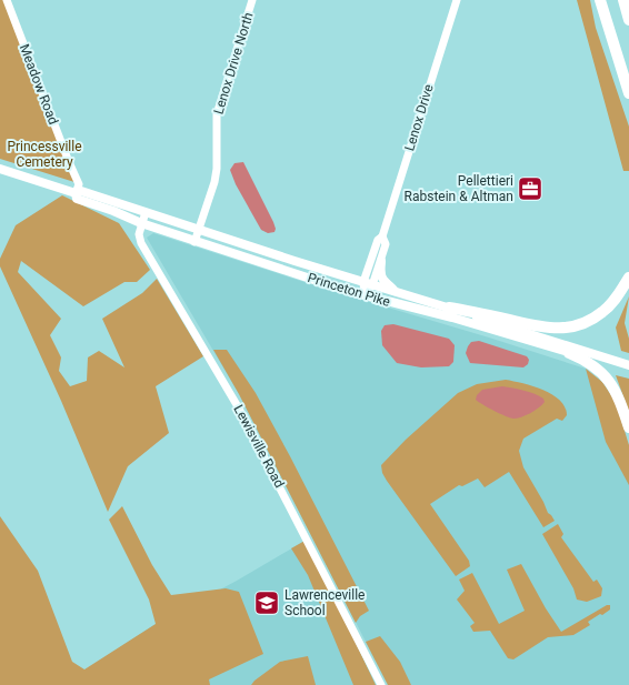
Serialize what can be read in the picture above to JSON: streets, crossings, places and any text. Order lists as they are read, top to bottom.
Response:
{
  "streets": {
    "main road": ["Princeton Pike"],
    "street": [
      "Lenox Drive North",
      "Meadow Road",
      "Lenox Drive",
      "Lewisville Road"
    ]
  },
  "crossings": [
    ["Lenox Drive North", "Princeton Pike"],
    ["Meadow Road", "Princeton Pike"],
    ["Lenox Drive", "Princeton Pike"],
    ["Princeton Pike", "Lewisville Road"]
  ],
  "parks": ["Princessville Cemetery"],
  "places": {
    "office": ["Pellettieri Rabstein & Altman"],
    "school or university": ["Lawrenceville School"]
  }
}
